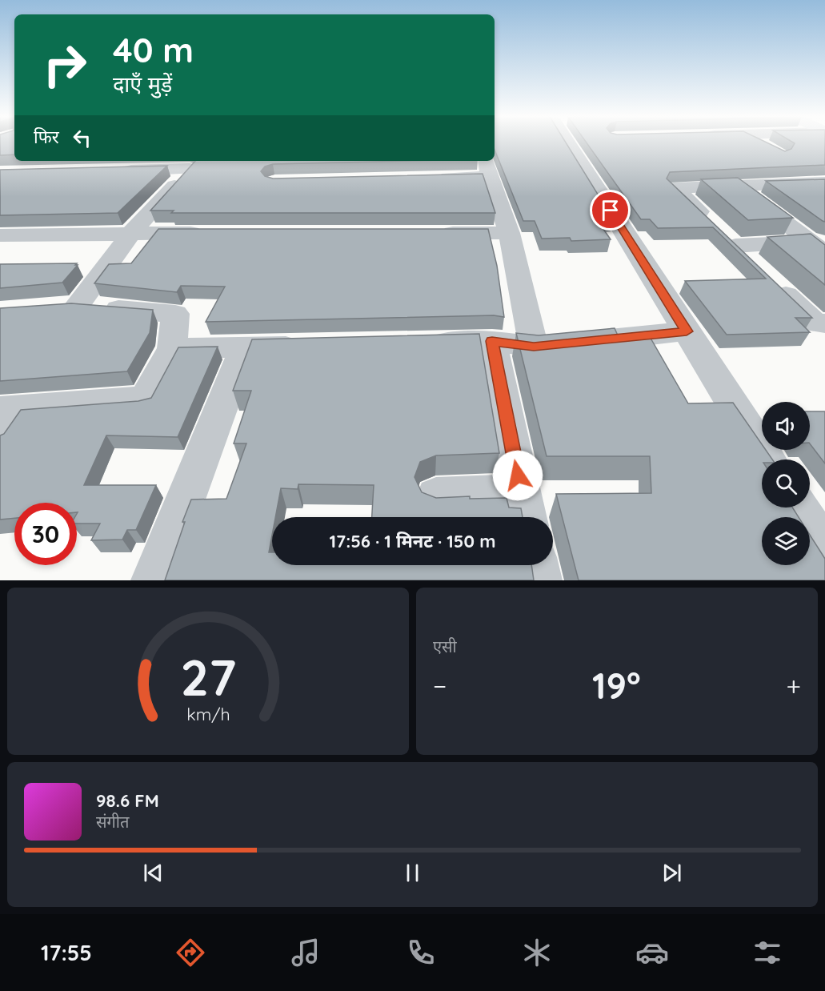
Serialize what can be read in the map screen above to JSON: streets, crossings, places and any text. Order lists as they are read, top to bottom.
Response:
{
  "page": {
    "turn": ["40 m", "दाएँ मुड़ें"],
    "then": "फिर",
    "limit": "30",
    "trip": "17:56 · 1 मिनट · 150 m",
    "tile": "एसी",
    "heat": ["−", "19°", "+"],
    "song": ["98.6 FM", "संगीत"],
    "tabs": "17:55",
    "gauge": ["27", "km/h"]
  }
}
